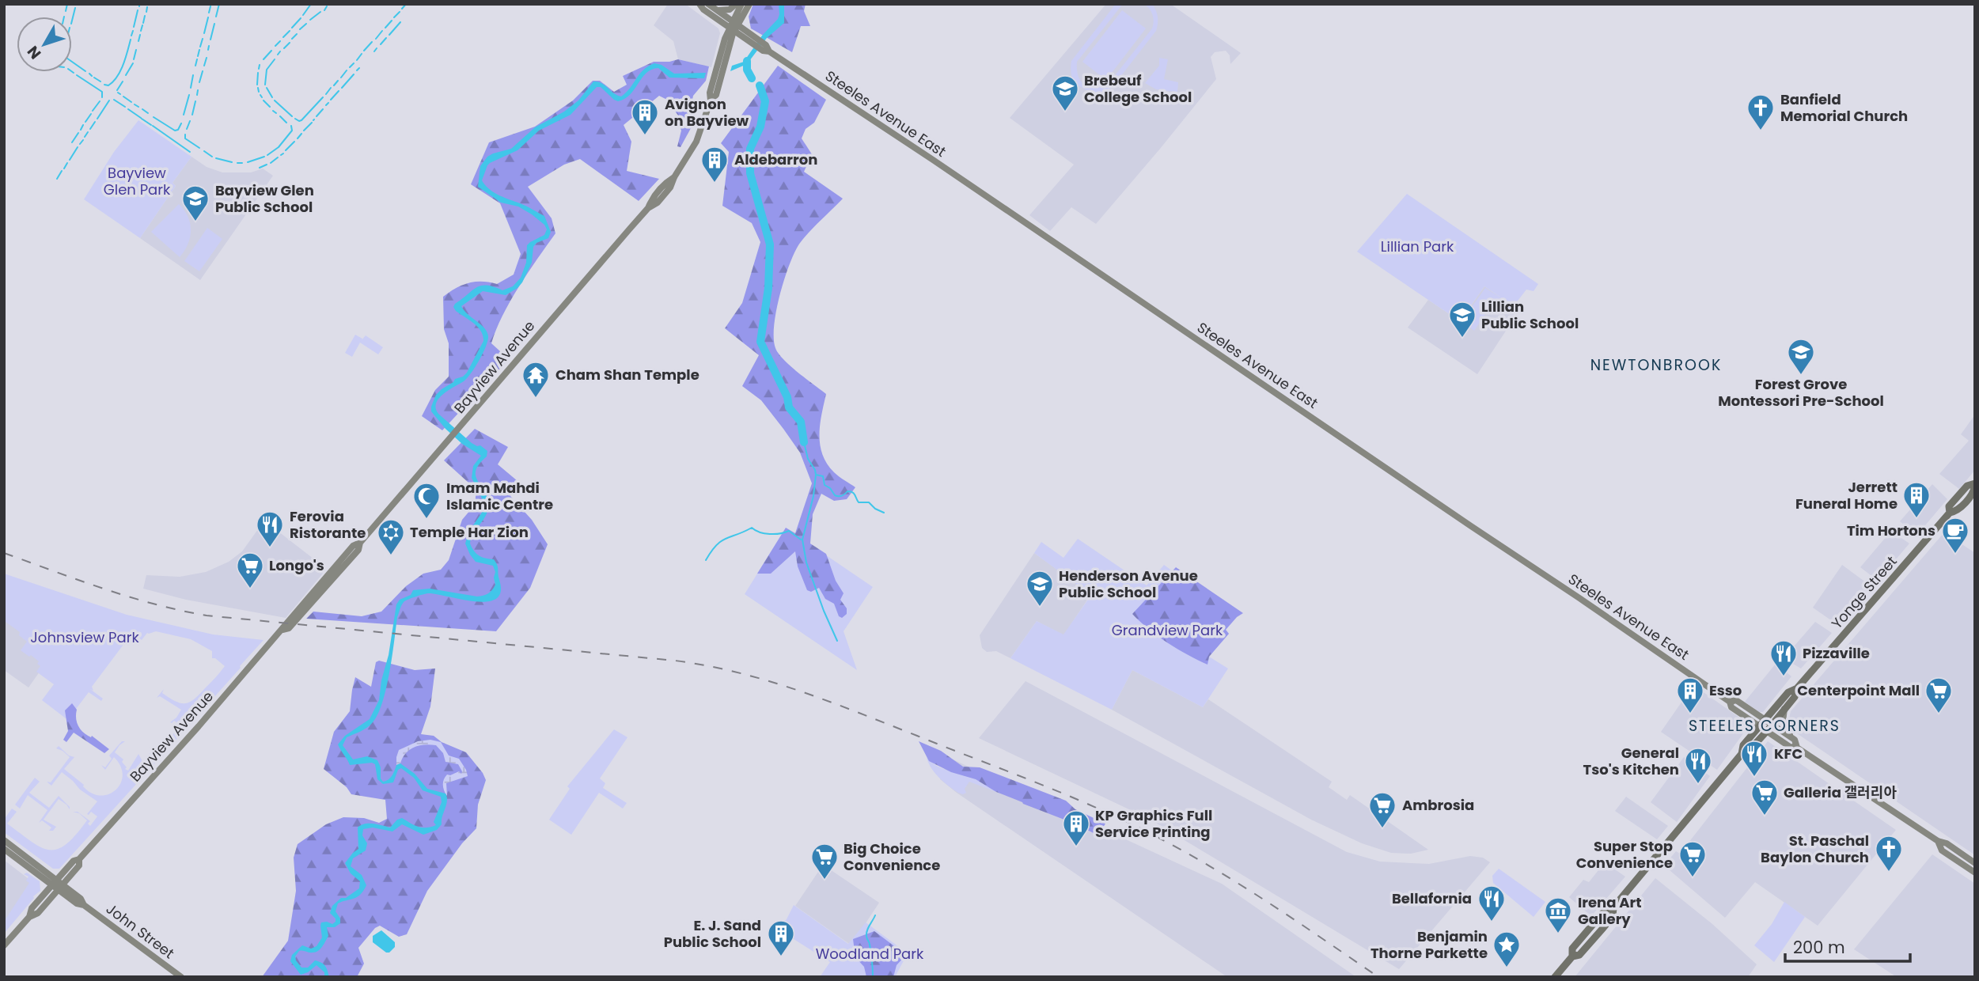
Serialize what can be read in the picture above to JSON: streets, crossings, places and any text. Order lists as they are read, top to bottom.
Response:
{
  "streets": {
    "main road": [
      "Steeles Avenue East",
      "Bayview Avenue",
      "Yonge Street",
      "John Street"
    ]
  },
  "crossings": [
    ["Steeles Avenue East", "Bayview Avenue"],
    ["Steeles Avenue East", "Yonge Street"],
    ["Bayview Avenue", "John Street"]
  ],
  "districts": ["NEWTONBROOK", "STEELES CORNERS"],
  "parks": [
    "Bayview Glen Park",
    "Lillian Park",
    "Grandview Park",
    "Johnsview Park",
    "Woodland Park"
  ],
  "places": {
    "school or university": [
      "Brebeuf College School",
      "Bayview Glen Public School",
      "Lillian Public School",
      "Forest Grove Montessori Pre-School",
      "Henderson Avenue Public School"
    ],
    "church": ["Banfield Memorial Church", "St. Paschal Baylon Church"],
    "building": [
      "Avignon on Bayview",
      "Aldebarron",
      "Jerrett Funeral Home",
      "Esso",
      "KP Graphics Full Service Printing",
      "E. J. Sand Public School"
    ],
    "temple": ["Cham Shan Temple"],
    "mosque": ["Imam Mahdi Islamic Centre"],
    "restaurant": [
      "Ferovia Ristorante",
      "Pizzaville",
      "KFC",
      "General Tso's Kitchen",
      "Bellafornia"
    ],
    "cafe": ["Tim Hortons"],
    "synagogue": ["Temple Har Zion"],
    "supermarket": [
      "Longo's",
      "Centerpoint Mall",
      "Galleria 갤러리아",
      "Ambrosia",
      "Super Stop Convenience",
      "Big Choice Convenience"
    ],
    "museum": ["Irena Art Gallery"],
    "place": ["Benjamin Thorne Parkette"]
  },
  "scale_bar": "200 m",
  "north": "bottom left"
}
